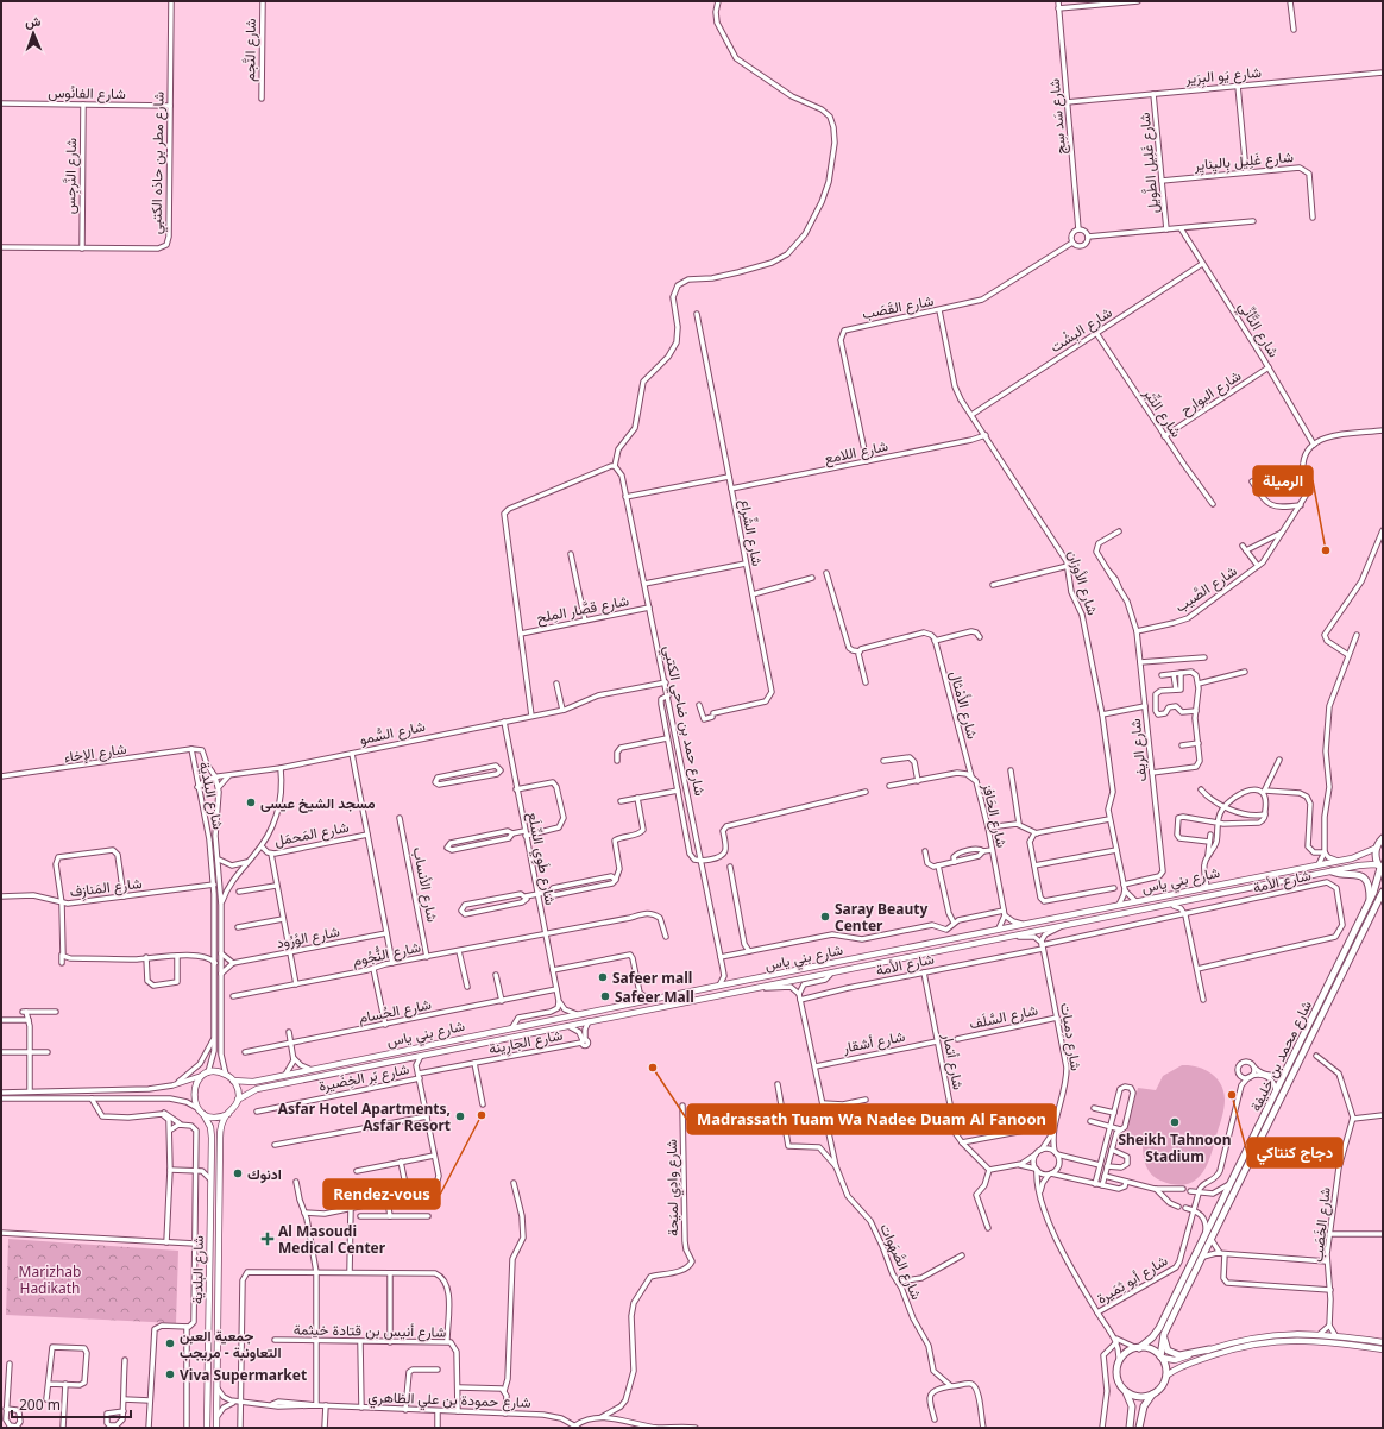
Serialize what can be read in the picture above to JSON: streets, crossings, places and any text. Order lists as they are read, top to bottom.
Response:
{
  "streets": {
    "highway": ["شارع محمد بن خليفة"],
    "main road": ["شارع البلدية", "شارع بني ياس"],
    "street": [
      "شارع النَّجم",
      "شارع يَو البِرَير",
      "شارع الفانُوس",
      "شارع سَد سِج",
      "شارع غَلِيل بِاليِنايِر",
      "شارع مطر بن حاذه الكتبي",
      "شارع غَلِيل الطَّويل",
      "شارع النَّرجِس",
      "شارع القَصَب",
      "شارع البِشْت",
      "شارع التَّأنِّي",
      "شارع البوارح",
      "شارع التِّبْر",
      "شارع اللامع",
      "شارع الشِّراع",
      "شارع الأوزان",
      "شارع الصَّيب",
      "شارع قصَّار المِلح",
      "شارع الأَمْثال",
      "شارع حمد بن ضاحي الكتبي",
      "شارع السُّمو",
      "شارع الريف",
      "شارع الإخاء",
      "شارع الحَافِز",
      "شارع المَحمَل",
      "شارع طَوِي السِّلَع",
      "شارع الأمة",
      "شارع الأنساب",
      "شارع المَنازِف",
      "شارع الوُرُود",
      "شارع النُّجُوم",
      "شارع الحُسام",
      "شارع السَّلَف",
      "شارع دِميات",
      "شارع الجارِينة",
      "شارع أشقار",
      "شارع أتمار",
      "شارع بَر الخِضَيرة",
      "شارع وادِي لميَحة",
      "شارع الخَصَب",
      "شارع الصَّهَوات",
      "شارع أبو ثِمَيرة",
      "شارع أنيس بن قتادة خيثمة",
      "شارع حمودة بن علي الظاهري"
    ]
  },
  "crossings": [
    ["شارع يَو البِرَير", "شارع سَد سِج"],
    ["شارع يَو البِرَير", "شارع غَلِيل الطَّويل"],
    ["شارع الفانُوس", "شارع مطر بن حاذه الكتبي"],
    ["شارع الفانُوس", "شارع النَّرجِس"],
    ["شارع سَد سِج", "شارع القَصَب"],
    ["شارع غَلِيل بِاليِنايِر", "شارع غَلِيل الطَّويل"],
    ["شارع مطر بن حاذه الكتبي", "شارع النَّرجِس"],
    ["شارع القَصَب", "شارع اللامع"],
    ["شارع القَصَب", "شارع الأوزان"],
    ["شارع البِشْت", "شارع التَّأنِّي"],
    ["شارع البِشْت", "شارع التِّبْر"],
    ["شارع البِشْت", "شارع الأوزان"],
    ["شارع التَّأنِّي", "شارع البوارح"],
    ["شارع التَّأنِّي", "شارع الصَّيب"],
    ["شارع البوارح", "شارع التِّبْر"],
    ["شارع اللامع", "شارع الشِّراع"],
    ["شارع اللامع", "شارع الأوزان"],
    ["شارع الأوزان", "شارع الريف"],
    ["شارع الصَّيب", "شارع الريف"],
    ["شارع قصَّار المِلح", "شارع حمد بن ضاحي الكتبي"],
    ["شارع الأَمْثال", "شارع الحَافِز"],
    ["شارع حمد بن ضاحي الكتبي", "شارع السُّمو"],
    ["شارع السُّمو", "شارع البلدية"],
    ["شارع السُّمو", "شارع طَوِي السِّلَع"],
    ["شارع الإخاء", "شارع البلدية"],
    ["شارع البلدية", "شارع بني ياس"],
    ["شارع البلدية", "شارع المَنازِف"],
    ["شارع البلدية", "شارع حمودة بن علي الظاهري"],
    ["شارع طَوِي السِّلَع", "شارع النُّجُوم"],
    ["شارع طَوِي السِّلَع", "شارع الحُسام"],
    ["شارع بني ياس", "شارع محمد بن خليفة"],
    ["شارع الأمة", "شارع دِميات"],
    ["شارع الأمة", "شارع أتمار"],
    ["شارع الأمة", "شارع الصَّهَوات"],
    ["شارع الأنساب", "شارع النُّجُوم"],
    ["شارع السَّلَف", "شارع دِميات"],
    ["شارع الجارِينة", "شارع بَر الخِضَيرة"],
    ["شارع أشقار", "شارع أتمار"],
    ["شارع أشقار", "شارع الصَّهَوات"],
    ["شارع أنيس بن قتادة خيثمة", "شارع حمودة بن علي الظاهري"]
  ],
  "parks": ["Marizhab Hadikath"],
  "places": {
    "other": [
      "الرميلة",
      "مسجد الشيخ عيسى",
      "Saray Beauty Center",
      "Safeer mall",
      "Safeer Mall",
      "Madrassath Tuam Wa Nadee Duam Al Fanoon",
      "دجاج كنتاكي",
      "Rendez-vous",
      "Asfar Hotel Apartments, Asfar Resort",
      "Sheikh Tahnoon Stadium",
      "ادنوك",
      "جمعية العبن التعاونبة - مريجب",
      "Viva Supermarket"
    ],
    "health": ["Al Masoudi Medical Center"]
  },
  "scale_bar": "200 m",
  "north": "top"
}
